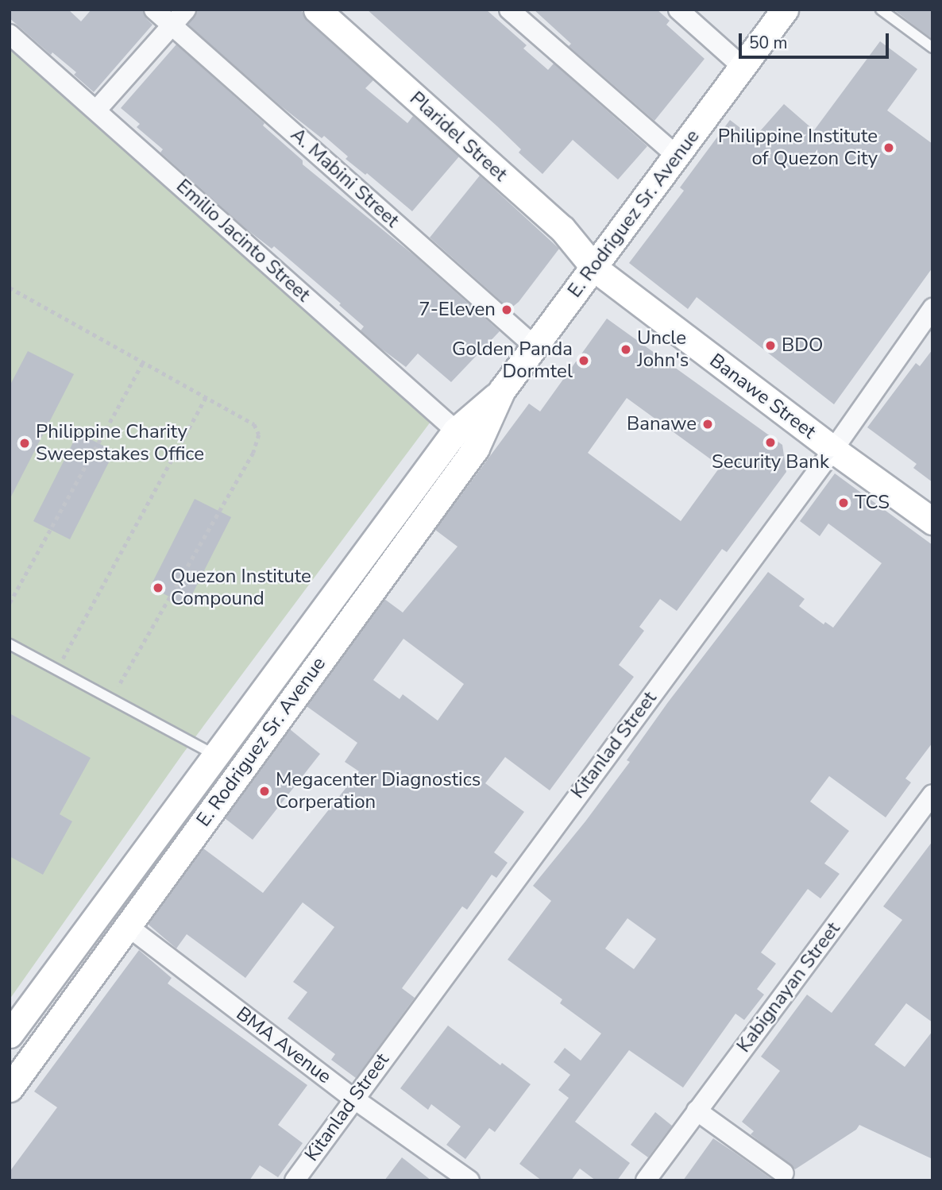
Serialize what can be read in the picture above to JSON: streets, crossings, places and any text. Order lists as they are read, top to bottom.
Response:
{
  "streets": {
    "main road": ["Plaridel Street", "E. Rodriguez Sr. Avenue", "Banawe Street"],
    "street": [
      "A. Mabini Street",
      "Emilio Jacinto Street",
      "Kitanlad Street",
      "Kabignayan Street",
      "BMA Avenue"
    ]
  },
  "crossings": [
    ["Plaridel Street", "E. Rodriguez Sr. Avenue"],
    ["Plaridel Street", "Banawe Street"],
    ["A. Mabini Street", "E. Rodriguez Sr. Avenue"],
    ["E. Rodriguez Sr. Avenue", "Emilio Jacinto Street"],
    ["E. Rodriguez Sr. Avenue", "Banawe Street"],
    ["E. Rodriguez Sr. Avenue", "BMA Avenue"],
    ["Banawe Street", "Kitanlad Street"],
    ["Kitanlad Street", "BMA Avenue"]
  ],
  "places": [
    "Philippine Institute of Quezon City",
    "7-Eleven",
    "BDO",
    "Uncle John's",
    "Golden Panda Dormtel",
    "Banawe",
    "Security Bank",
    "Philippine Charity Sweepstakes Office",
    "TCS",
    "Quezon Institute Compound",
    "Megacenter Diagnostics Corperation"
  ],
  "scale_bar": "50 m"
}
